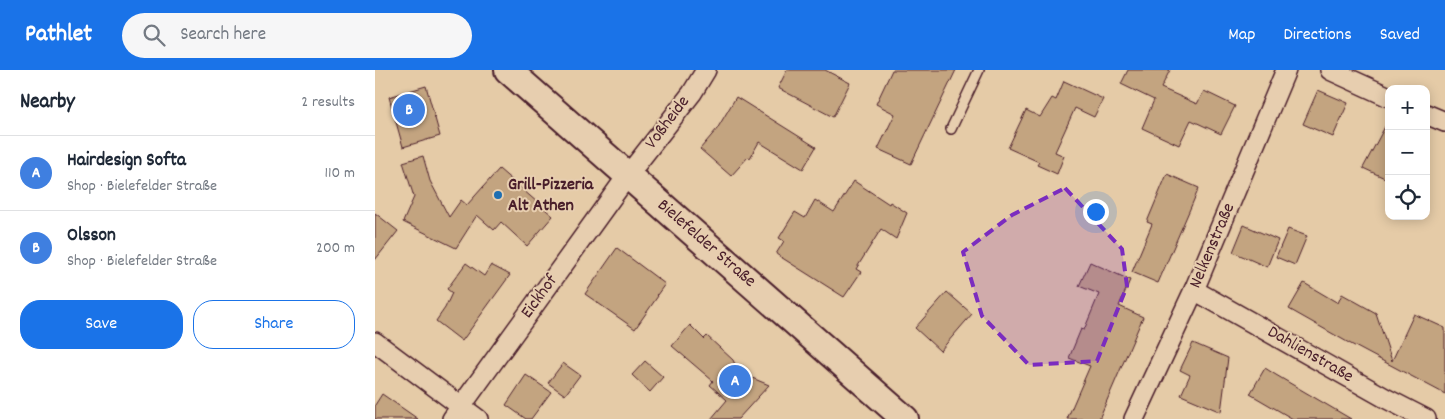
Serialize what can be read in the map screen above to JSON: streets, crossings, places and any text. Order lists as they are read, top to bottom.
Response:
{
  "streets": {
    "main road": ["Bielefelder Straße"],
    "street": [
      "Voßheide",
      "Nelkenstraße",
      "Eickhof",
      "Dahlienstraße"
    ]
  },
  "crossings": [
    ["Voßheide", "Bielefelder Straße"],
    ["Voßheide", "Eickhof"],
    ["Bielefelder Straße", "Eickhof"],
    ["Nelkenstraße", "Dahlienstraße"]
  ],
  "places": ["Grill-Pizzeria Alt Athen"],
  "page": {
    "header": "Pathlet",
    "search": "Search here",
    "nav": ["Map", "Directions", "Saved"],
    "heading": ["Nearby", "2 results"],
    "map_buttons": ["+", "−"],
    "pins": ["B", "A"],
    "list": [
      {
        "mark": "A",
        "name": "Hairdesign Softa",
        "note": "Shop · Bielefelder Straße",
        "value": "110 m"
      },
      {
        "mark": "B",
        "name": "Olsson",
        "note": "Shop · Bielefelder Straße",
        "value": "200 m"
      }
    ],
    "buttons": ["Save", "Share"]
  }
}
